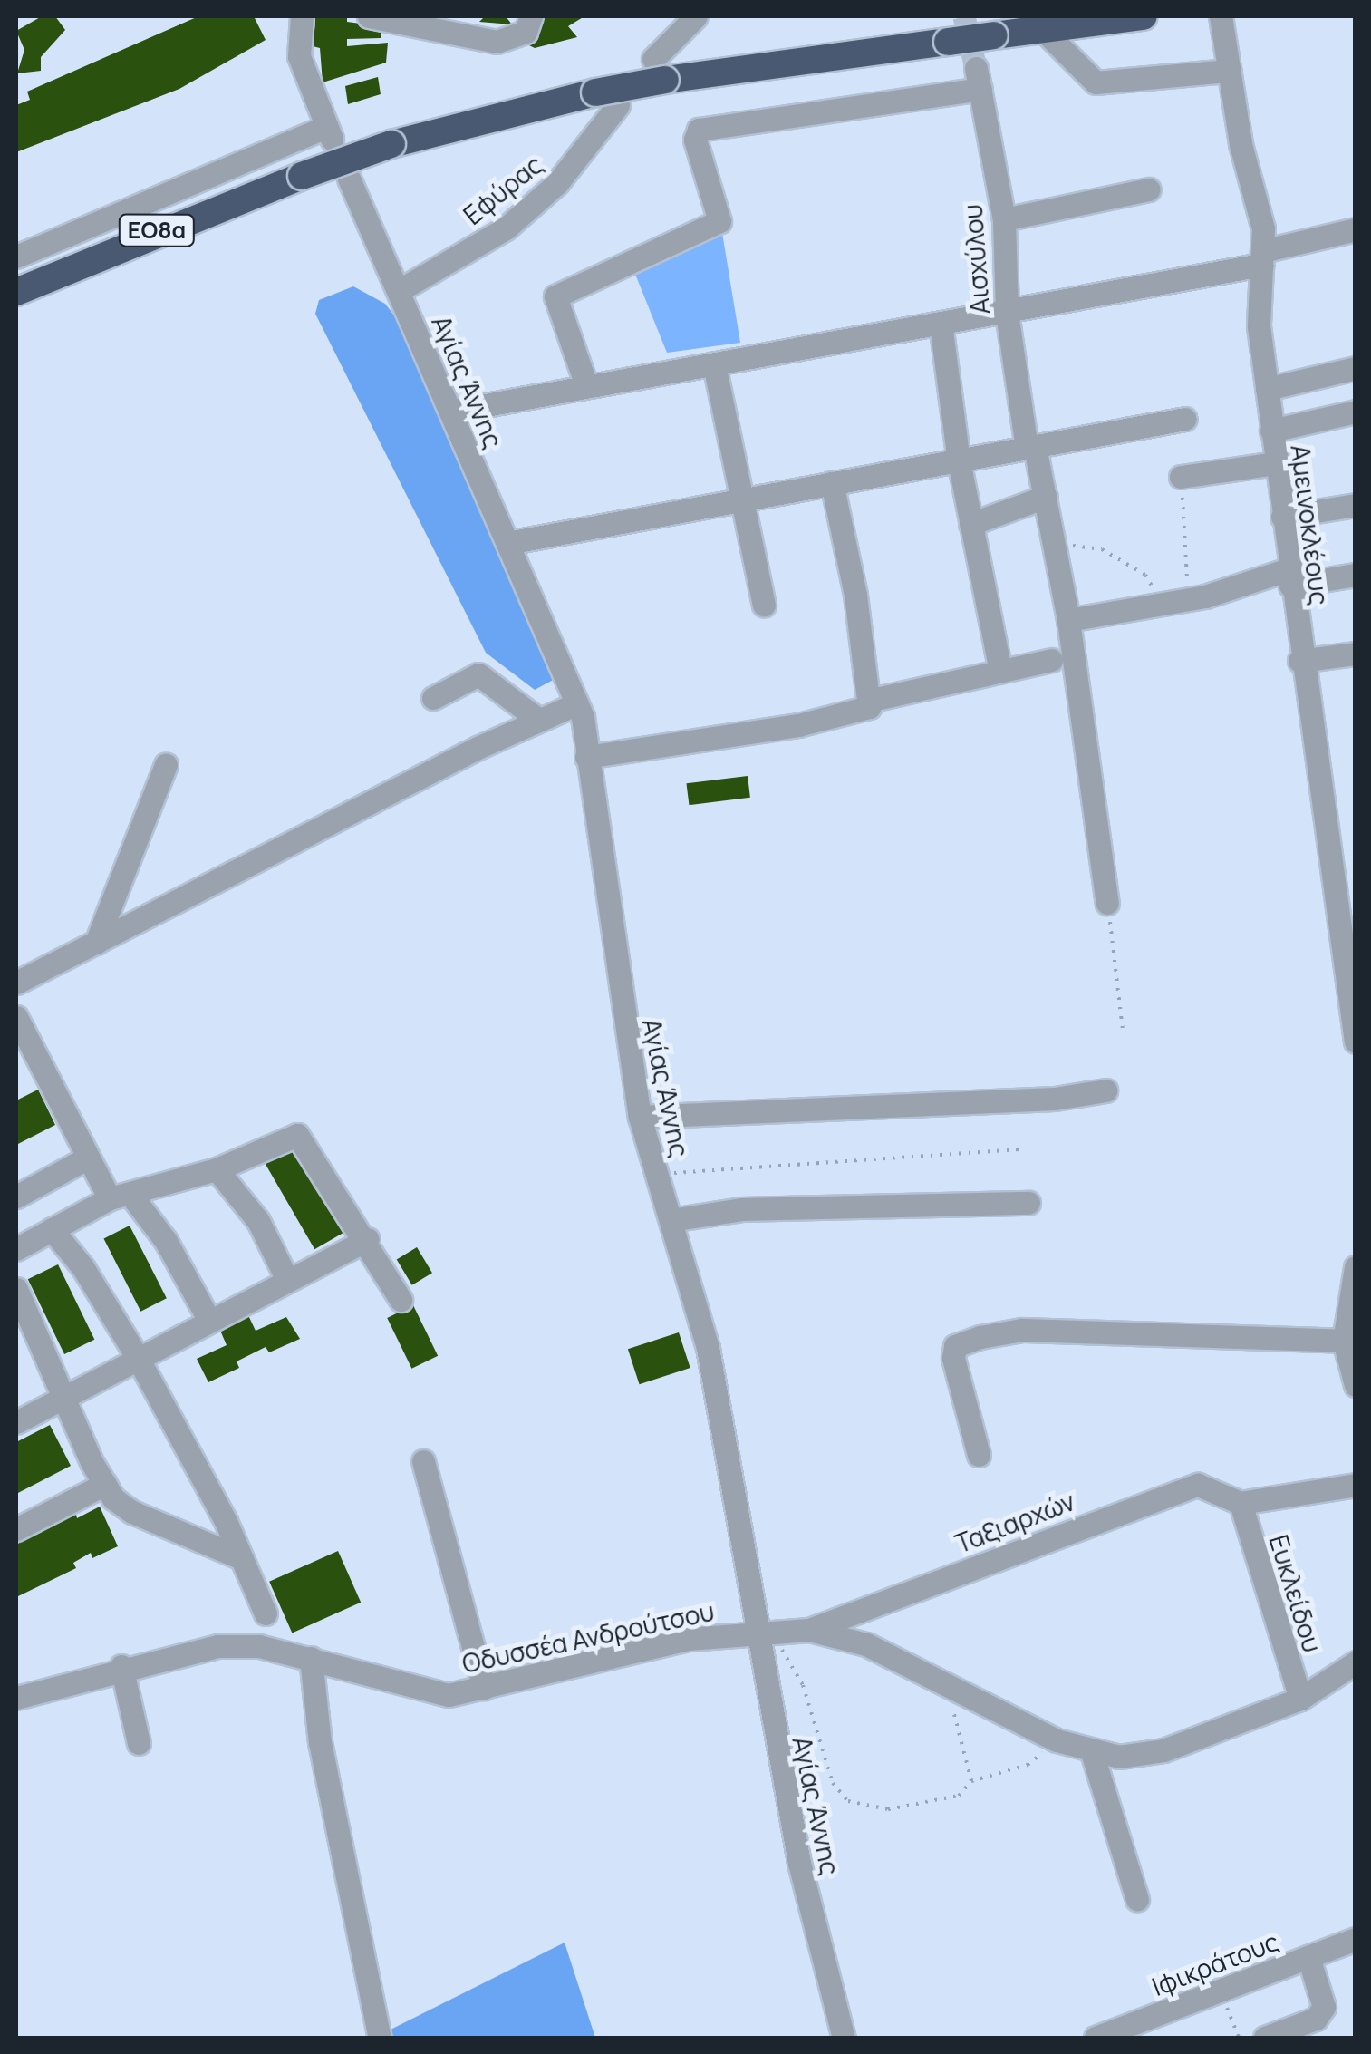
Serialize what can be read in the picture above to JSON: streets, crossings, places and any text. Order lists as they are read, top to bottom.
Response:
{
  "streets": {
    "highway": ["ΕΟ8α"],
    "street": [
      "Εφύρας",
      "Αισχύλου",
      "Αγίας Άννης",
      "Αμεινοκλέους",
      "Ταξιαρχών",
      "Ευκλείδου",
      "Οδυσσέα Ανδρούτσου",
      "Ιφικράτους"
    ]
  },
  "crossings": [
    ["Εφύρας", "ΕΟ8α"],
    ["Εφύρας", "Αγίας Άννης"],
    ["Αγίας Άννης", "Οδυσσέα Ανδρούτσου"],
    ["Ταξιαρχών", "Ευκλείδου"],
    ["Ταξιαρχών", "Οδυσσέα Ανδρούτσου"],
    ["Ευκλείδου", "Οδυσσέα Ανδρούτσου"]
  ]
}
